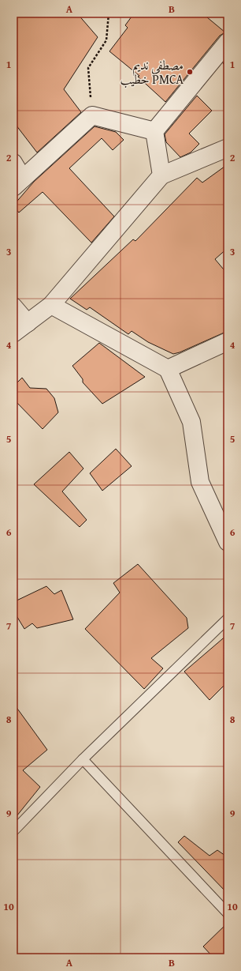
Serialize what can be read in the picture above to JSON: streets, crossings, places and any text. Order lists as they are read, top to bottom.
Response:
{
  "places": ["مصطفى نديم خطيب PMCA"],
  "grid": {
    "columns": ["A", "B"],
    "rows": [
      "1",
      "2",
      "3",
      "4",
      "5",
      "6",
      "7",
      "8",
      "9",
      "10"
    ]
  }
}
